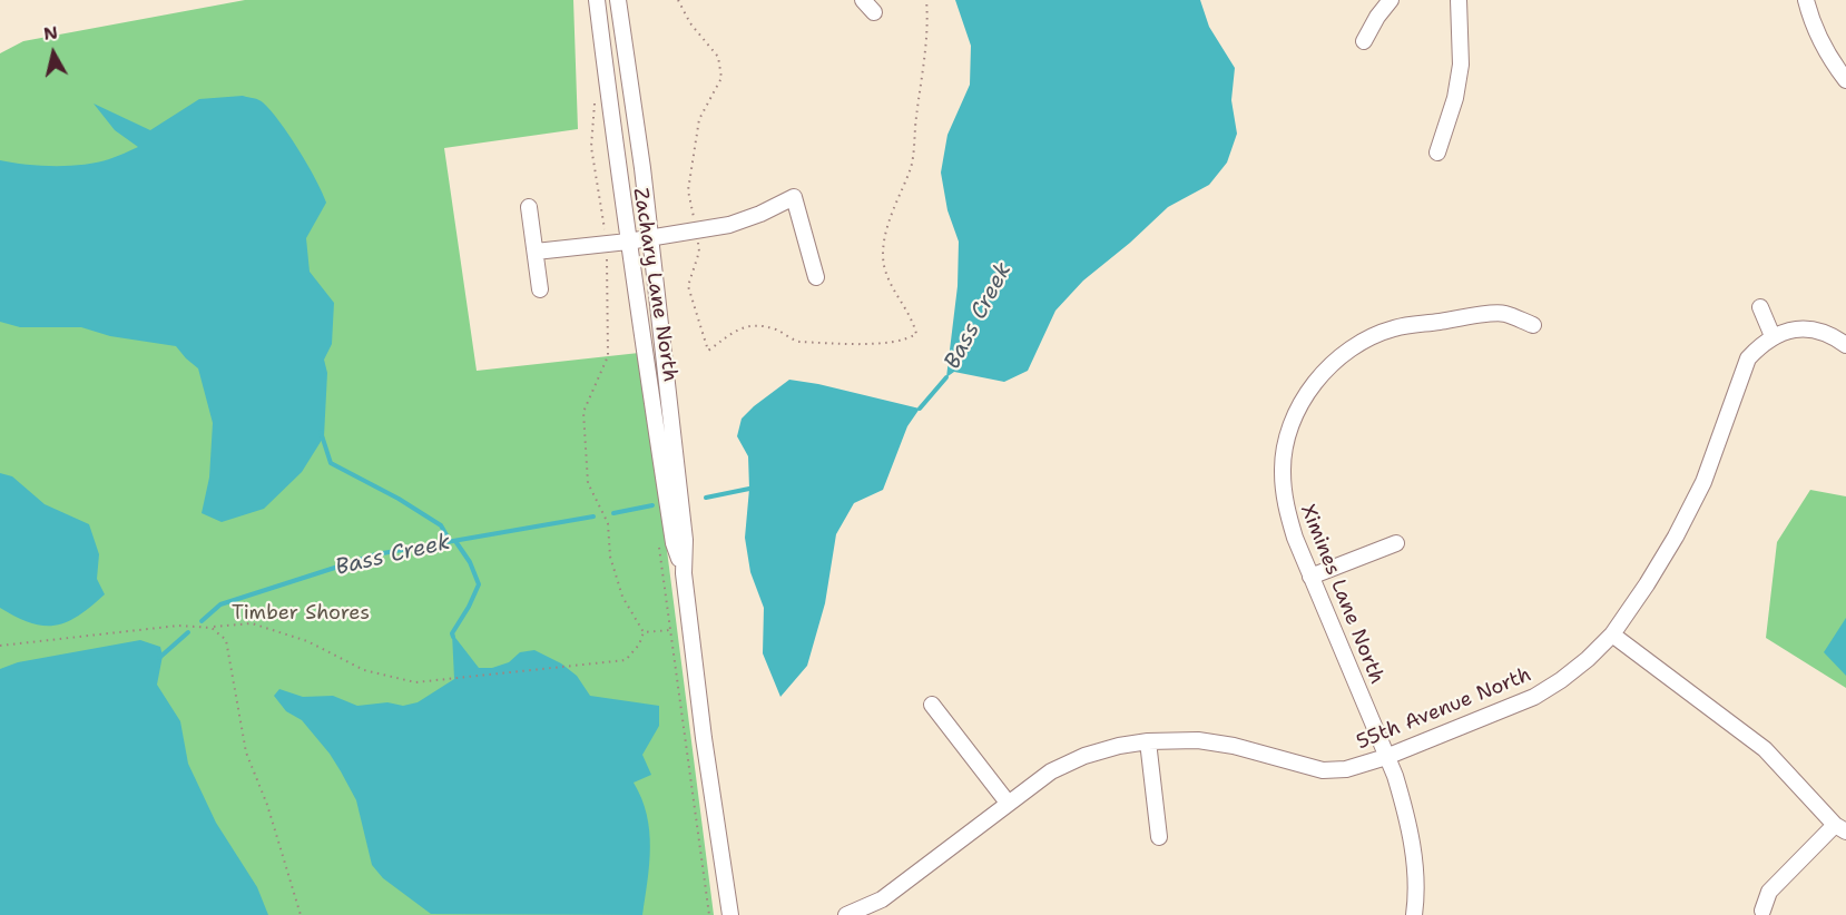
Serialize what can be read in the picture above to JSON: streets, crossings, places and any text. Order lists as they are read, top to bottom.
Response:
{
  "streets": {
    "street": ["Zachary Lane North", "Ximines Lane North", "55th Avenue North"]
  },
  "crossings": [
    ["Ximines Lane North", "55th Avenue North"]
  ],
  "water": ["Bass Creek"],
  "parks": ["Timber Shores"],
  "north": "top"
}
